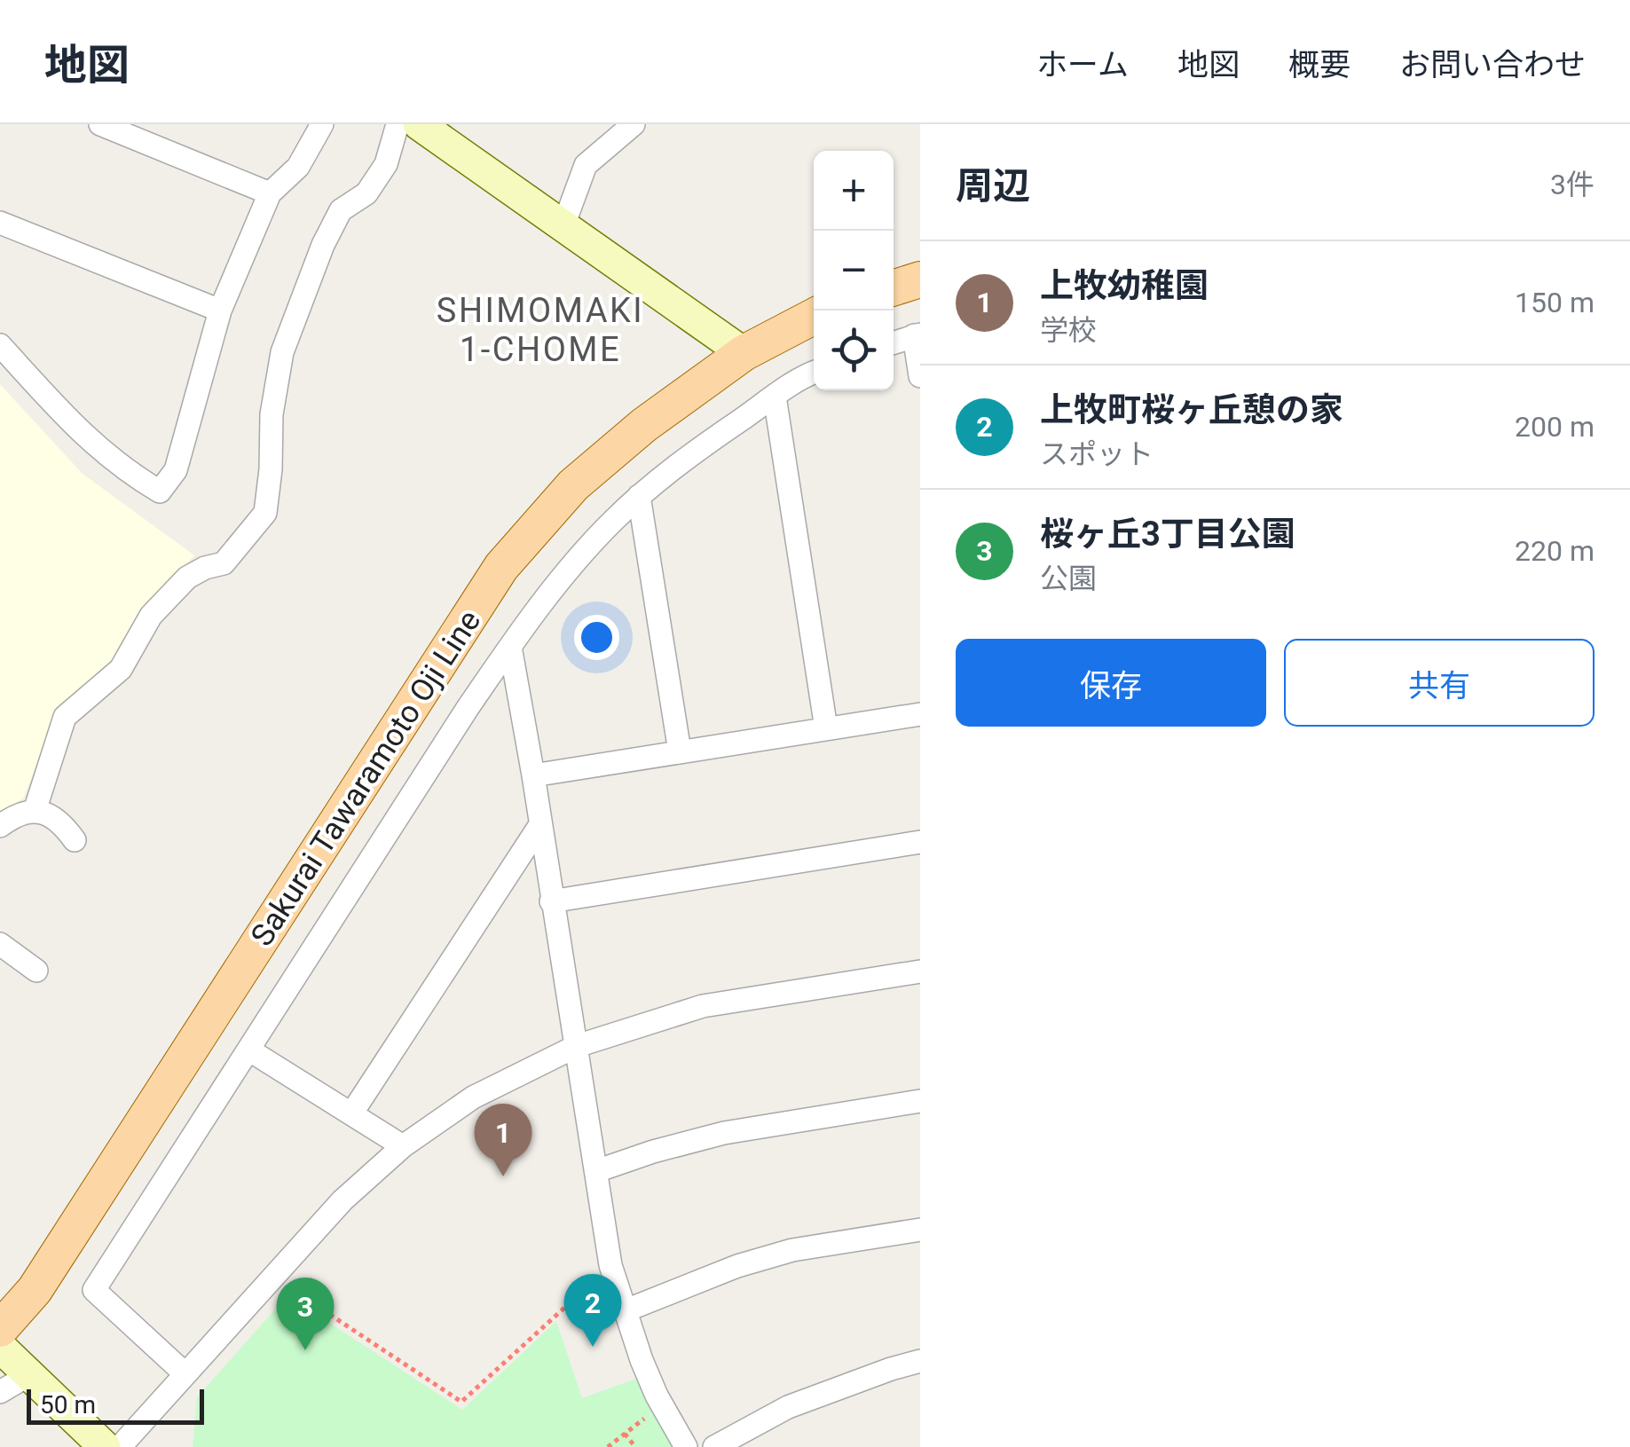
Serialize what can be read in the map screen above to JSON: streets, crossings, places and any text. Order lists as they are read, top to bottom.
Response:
{
  "streets": {
    "main road": ["Sakurai Tawaramoto Oji Line"]
  },
  "districts": ["SHIMOMAKI 1-CHOME"],
  "scale_bar": "50 m",
  "page": {
    "header": "地図",
    "nav": [
      "ホーム",
      "地図",
      "概要",
      "お問い合わせ"
    ],
    "heading": ["周辺", "3件"],
    "map_buttons": ["+", "−"],
    "list": [
      {
        "mark": "1",
        "name": "上牧幼稚園",
        "note": "学校",
        "value": "150 m"
      },
      {
        "mark": "2",
        "name": "上牧町桜ヶ丘憩の家",
        "note": "スポット",
        "value": "200 m"
      },
      {
        "mark": "3",
        "name": "桜ヶ丘3丁目公園",
        "note": "公園",
        "value": "220 m"
      }
    ],
    "buttons": ["保存", "共有"],
    "pins": ["1", "2", "3"],
    "scale": "50 m"
  }
}
